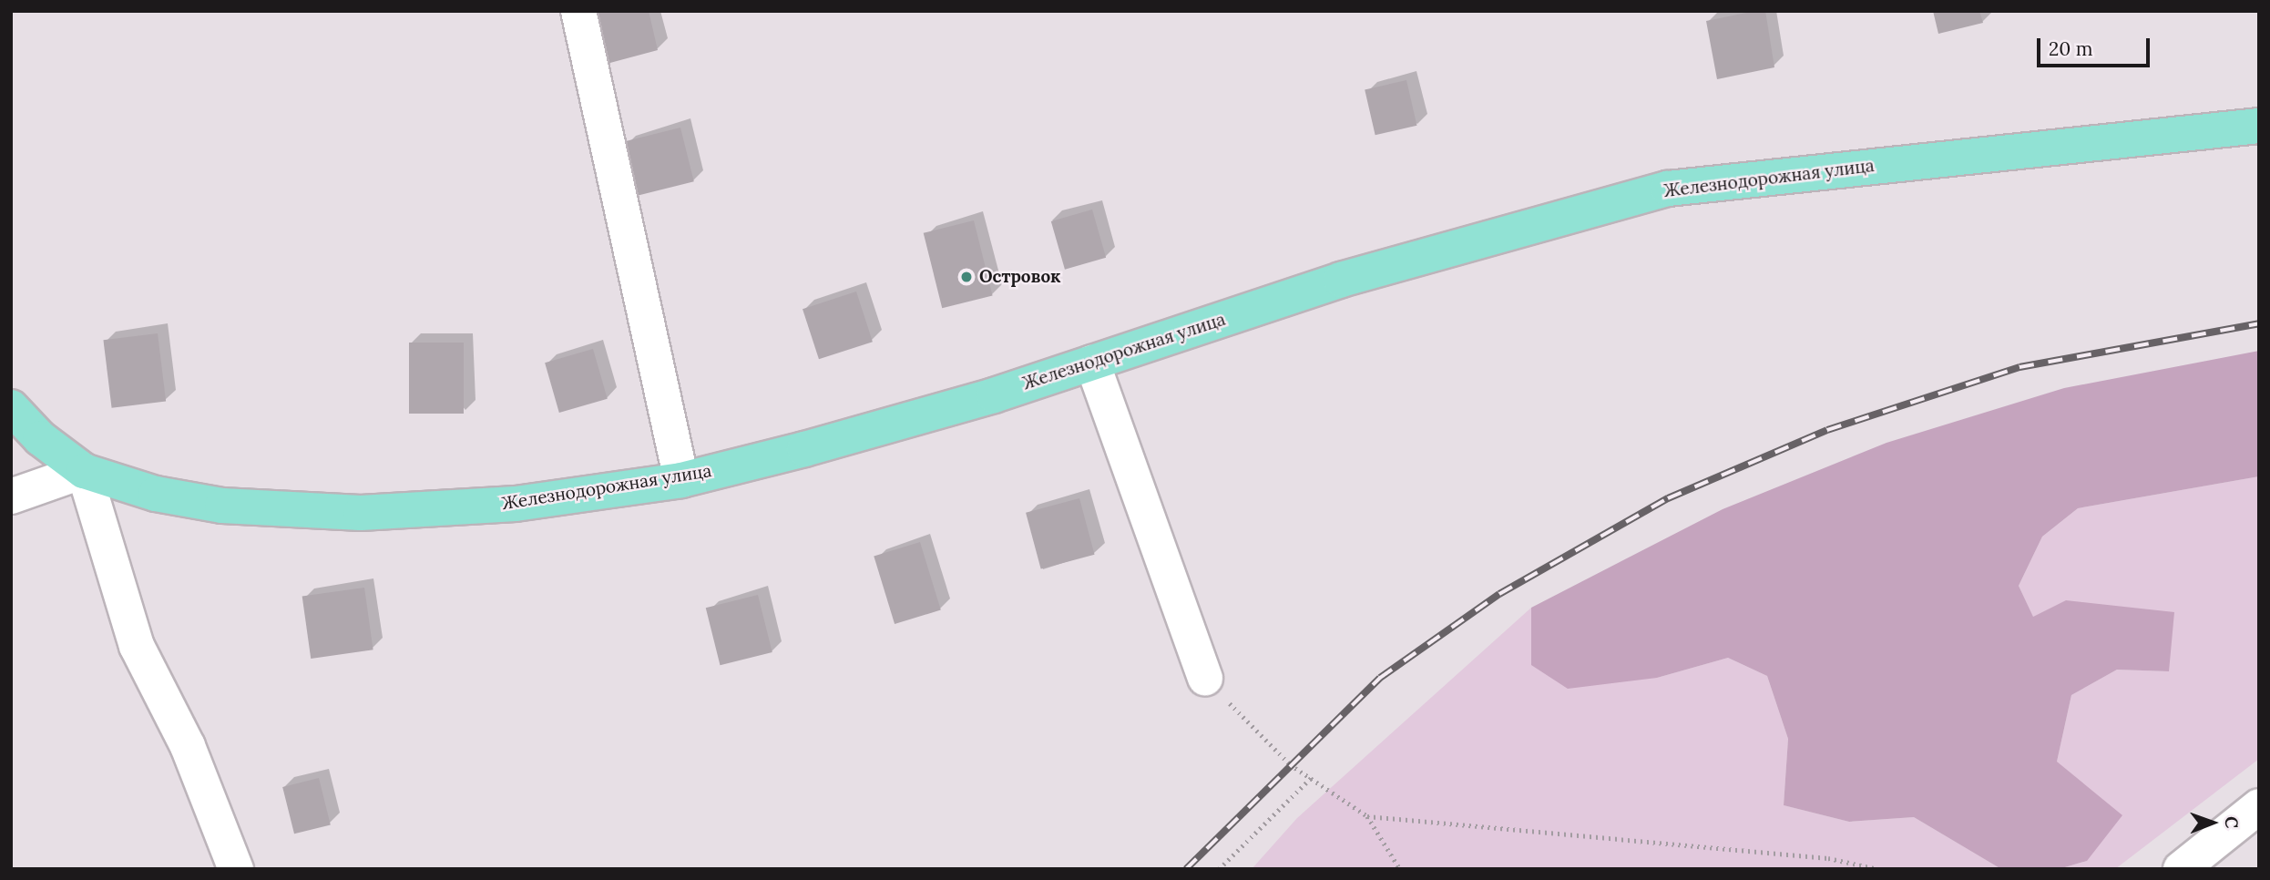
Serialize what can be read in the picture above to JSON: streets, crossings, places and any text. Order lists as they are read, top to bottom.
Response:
{
  "streets": {
    "main road": ["Железнодорожная улица"]
  },
  "places": ["Островок"],
  "scale_bar": "20 m",
  "north": "right"
}
